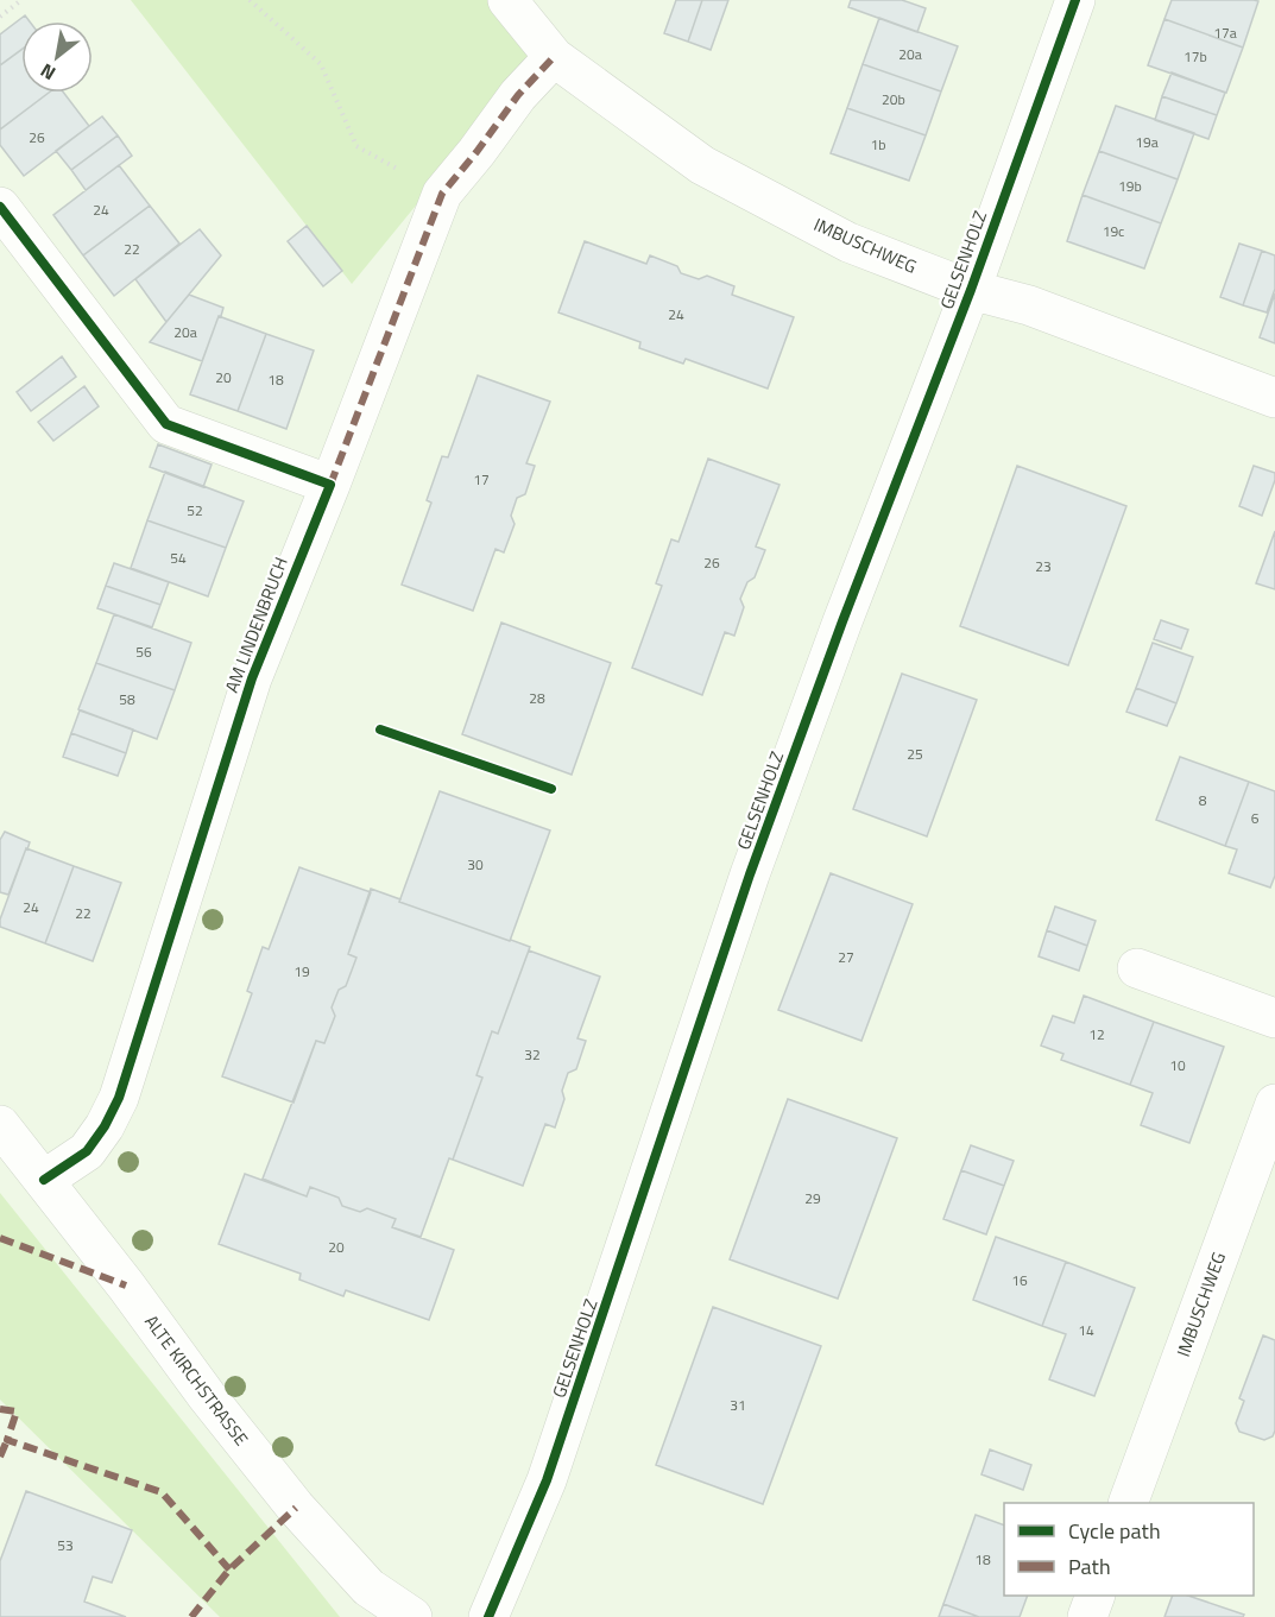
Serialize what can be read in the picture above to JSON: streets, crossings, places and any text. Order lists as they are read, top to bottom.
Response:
{
  "streets": {
    "street": [
      "IMBUSCHWEG",
      "GELSENHOLZ",
      "AM LINDENBRUCH",
      "ALTE KIRCHSTRASSE"
    ]
  },
  "crossings": [
    ["IMBUSCHWEG", "GELSENHOLZ"],
    ["IMBUSCHWEG", "AM LINDENBRUCH"],
    ["AM LINDENBRUCH", "ALTE KIRCHSTRASSE"]
  ],
  "house_numbers": [
    "17a",
    "20a",
    "17b",
    "20b",
    "26",
    "19a",
    "1b",
    "19b",
    "24",
    "19c",
    "22",
    "24",
    "20a",
    "20",
    "18",
    "17",
    "52",
    "54",
    "26",
    "23",
    "56",
    "28",
    "58",
    "25",
    "8",
    "6",
    "30",
    "24",
    "22",
    "27",
    "19",
    "12",
    "32",
    "10",
    "29",
    "20",
    "16",
    "14",
    "31",
    "53",
    "18"
  ],
  "legend": ["Cycle path", "Path"],
  "north": "bottom left"
}
